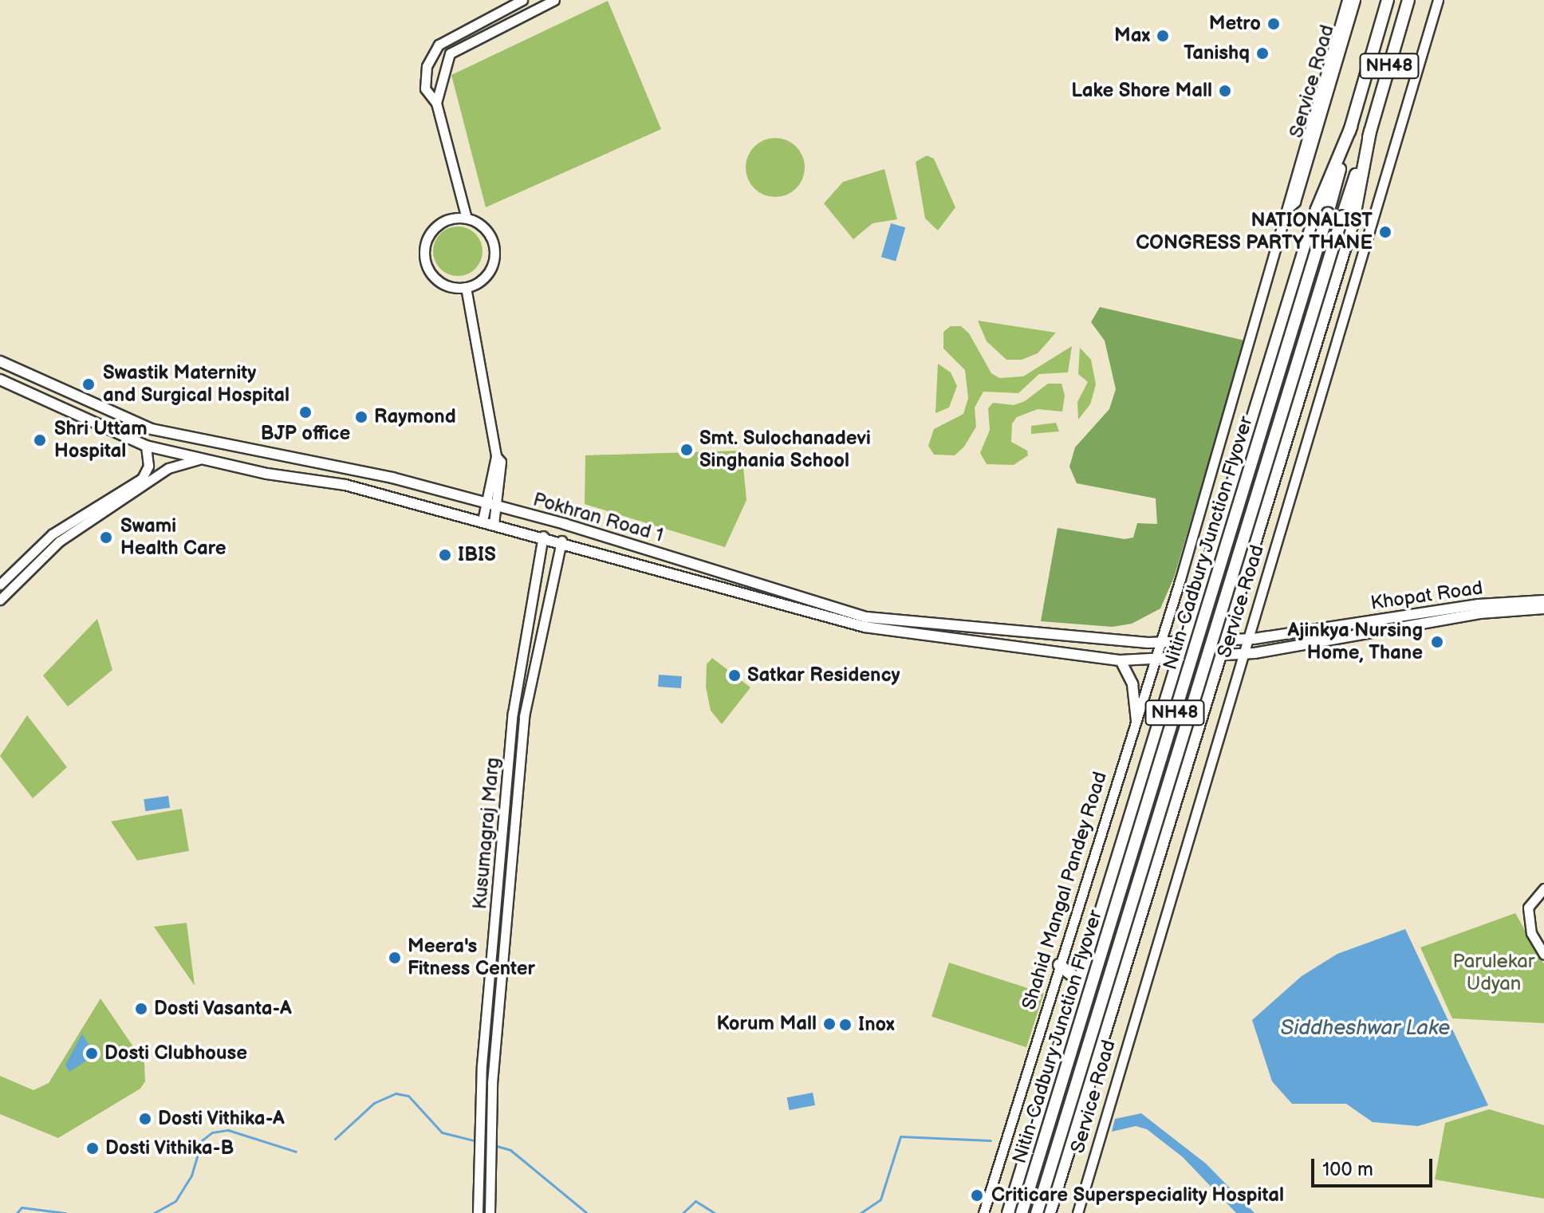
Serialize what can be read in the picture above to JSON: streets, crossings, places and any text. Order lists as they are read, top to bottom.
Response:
{
  "streets": {
    "highway": ["NH48", "Nitin-Cadbury Junction Flyover"],
    "main road": ["Pokhran Road 1", "Khopat Road"],
    "street": ["Service Road", "Kusumagraj Marg", "Shahid Mangal Pandey Road"]
  },
  "crossings": [
    ["NH48", "Nitin-Cadbury Junction Flyover"],
    ["Service Road", "Khopat Road"],
    ["Service Road", "Shahid Mangal Pandey Road"],
    ["Pokhran Road 1", "Khopat Road"],
    ["Pokhran Road 1", "Kusumagraj Marg"],
    ["Pokhran Road 1", "Shahid Mangal Pandey Road"]
  ],
  "water": ["Siddheshwar Lake"],
  "parks": ["Parulekar Udyan"],
  "places": [
    "Metro",
    "Max",
    "Tanishq",
    "Lake Shore Mall",
    "NATIONALIST CONGRESS PARTY THANE",
    "Swastik Maternity and Surgical Hospital",
    "BJP office",
    "Raymond",
    "Shri Uttam Hospital",
    "Smt. Sulochanadevi Singhania School",
    "Swami Health Care",
    "IBIS",
    "Ajinkya Nursing Home, Thane",
    "Satkar Residency",
    "Meera's Fitness Center",
    "Dosti Vasanta-A",
    "Korum Mall",
    "Inox",
    "Dosti Clubhouse",
    "Dosti Vithika-A",
    "Dosti Vithika-B",
    "Criticare Superspeciality Hospital"
  ],
  "scale_bar": "100 m"
}
